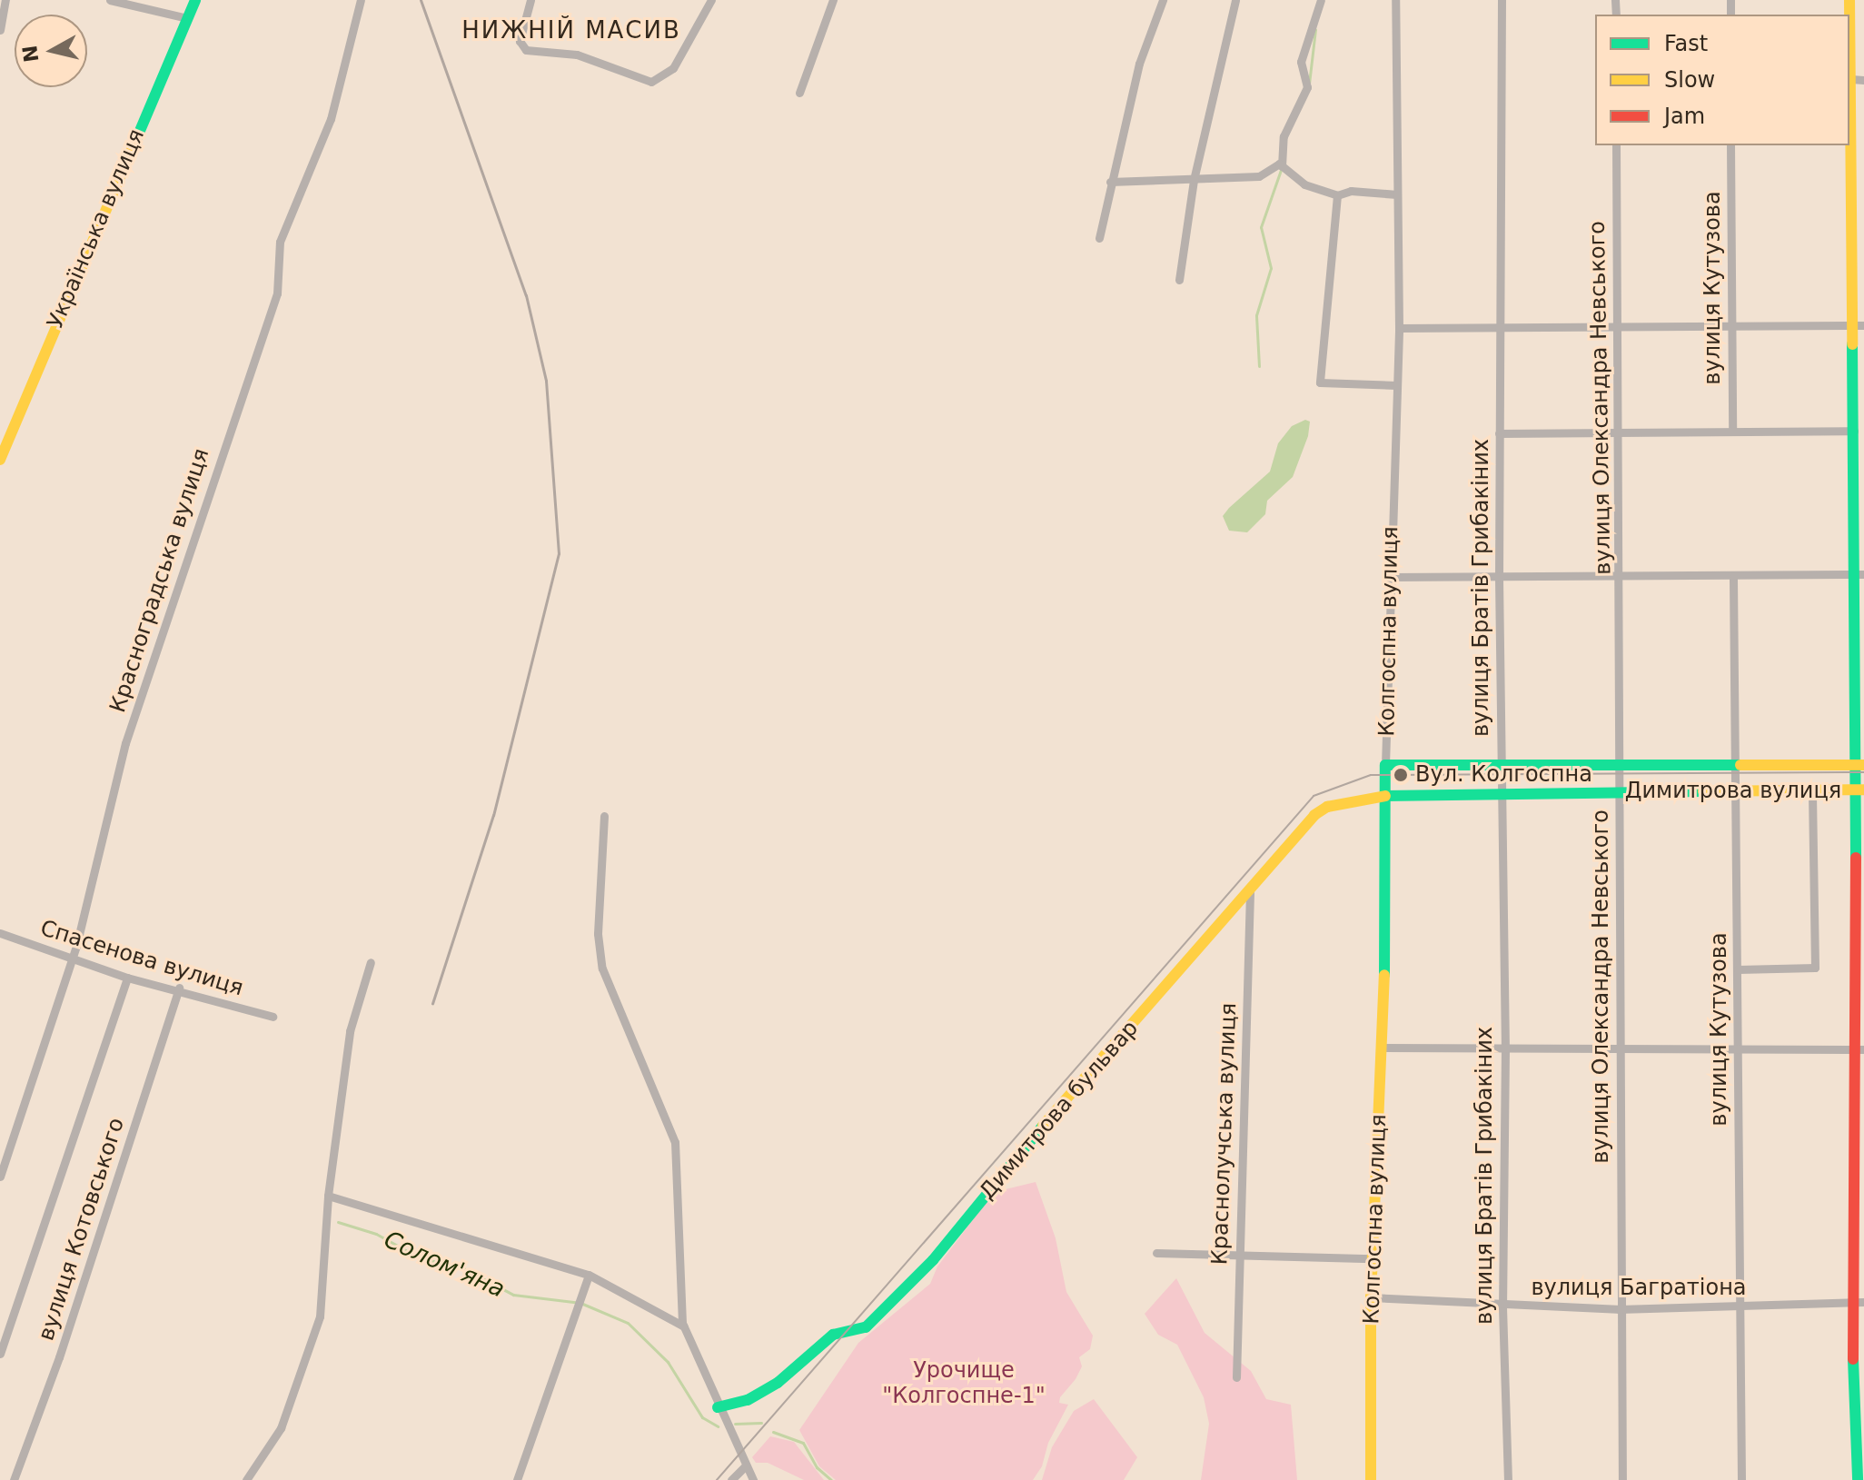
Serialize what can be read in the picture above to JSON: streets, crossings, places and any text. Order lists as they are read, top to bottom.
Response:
{
  "streets": {
    "street": [
      "Українська вулиця",
      "вулиця Кутузова",
      "вулиця Олександра Невського",
      "Красноградська вулиця",
      "вулиця Братів Грибакіних",
      "Колгоспна вулиця",
      "Димитрова вулиця",
      "Спасенова вулиця",
      "Димитрова бульвар",
      "Краснолучська вулиця",
      "вулиця Котовського",
      "вулиця Багратіона"
    ]
  },
  "crossings": [
    ["вулиця Кутузова", "Димитрова вулиця"],
    ["вулиця Кутузова", "вулиця Багратіона"],
    ["вулиця Олександра Невського", "Димитрова вулиця"],
    ["вулиця Олександра Невського", "вулиця Багратіона"],
    ["Красноградська вулиця", "Спасенова вулиця"],
    ["вулиця Братів Грибакіних", "Димитрова вулиця"],
    ["вулиця Братів Грибакіних", "вулиця Багратіона"],
    ["Колгоспна вулиця", "Димитрова вулиця"],
    ["Колгоспна вулиця", "Димитрова бульвар"],
    ["Колгоспна вулиця", "вулиця Багратіона"],
    ["Димитрова вулиця", "Димитрова бульвар"],
    ["Спасенова вулиця", "вулиця Котовського"],
    ["Димитрова бульвар", "Краснолучська вулиця"]
  ],
  "districts": ["НИЖНІЙ МАСИВ"],
  "water": ["Солом'яна"],
  "parks": ["Урочище \"Колгоспне-1\""],
  "places": ["Вул. Колгоспна"],
  "legend": ["Fast", "Slow", "Jam"],
  "north": "left"
}
